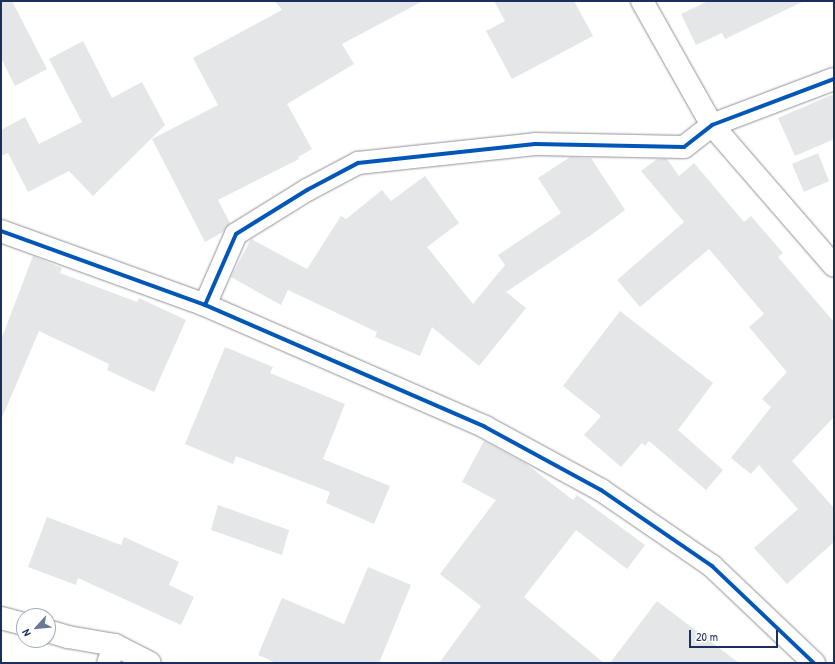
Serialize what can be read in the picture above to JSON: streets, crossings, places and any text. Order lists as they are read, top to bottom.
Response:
{
  "scale_bar": "20 m",
  "north": "bottom left"
}
